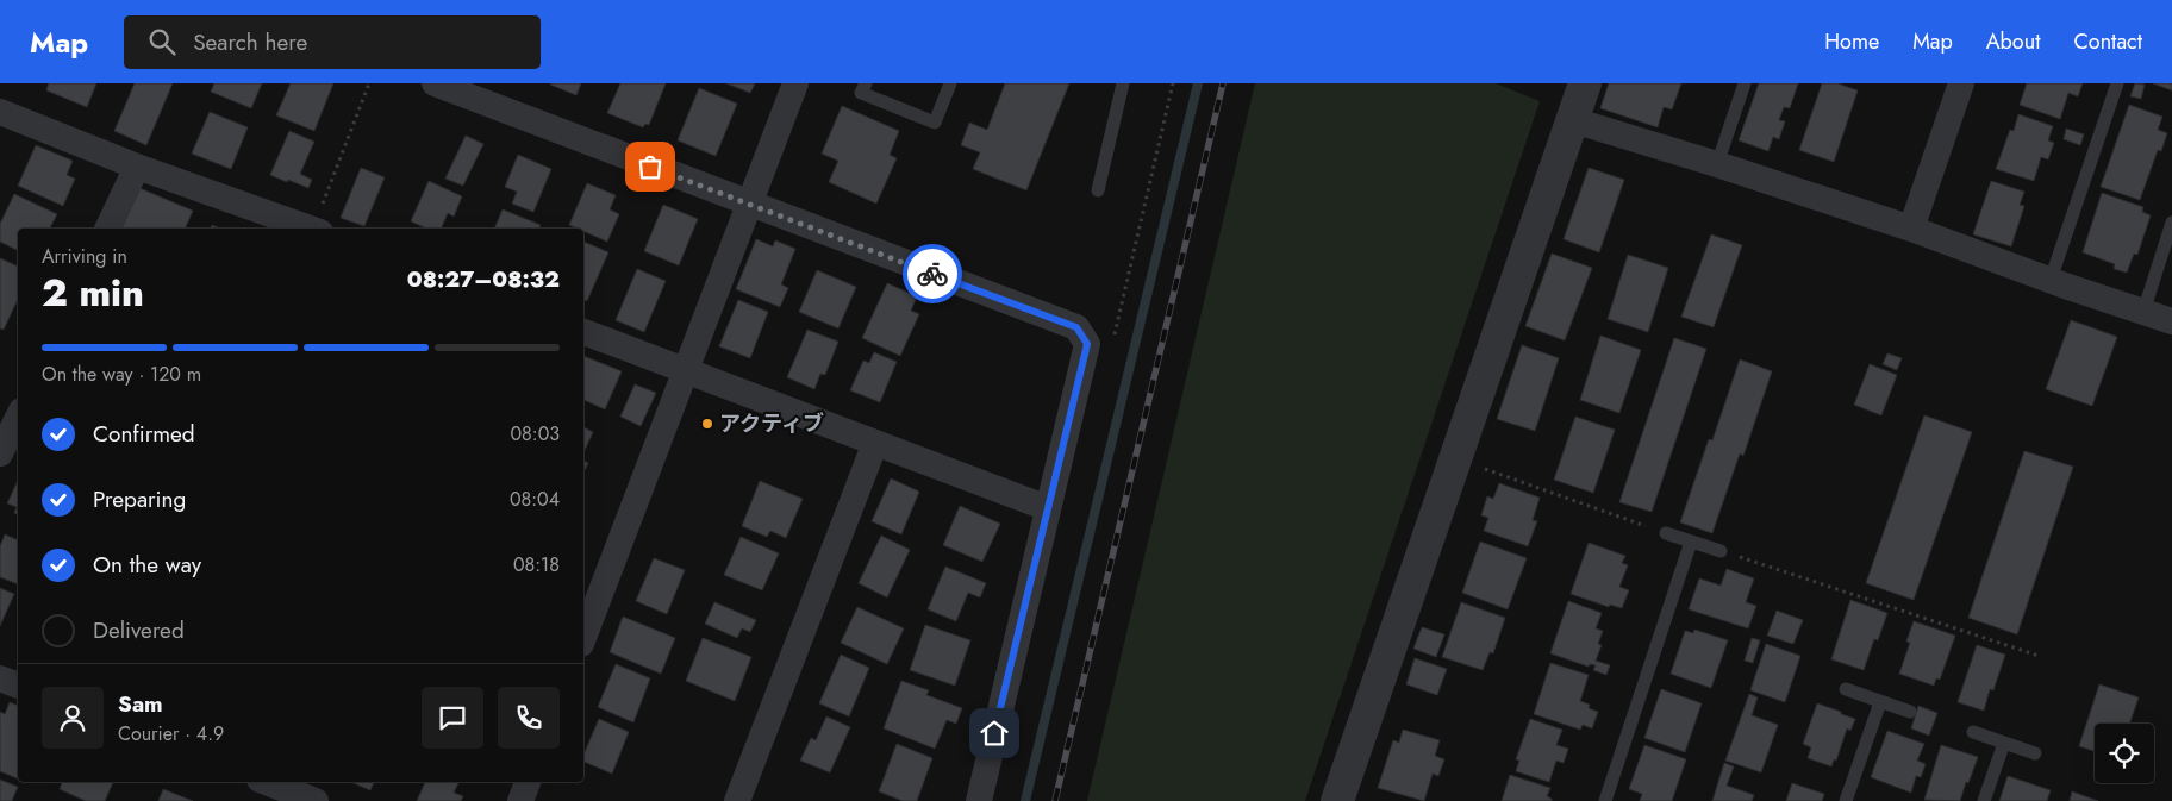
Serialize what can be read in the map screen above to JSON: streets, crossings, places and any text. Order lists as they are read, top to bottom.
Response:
{
  "places": ["アクティブ"],
  "page": {
    "header": "Map",
    "search": "Search here",
    "nav": [
      "Home",
      "Map",
      "About",
      "Contact"
    ],
    "heading": ["2 min", "Arriving in", "08:27–08:32"],
    "panel": ["Sam", "Courier · 4.9"],
    "bar": "On the way · 120 m",
    "list": [
      ["Confirmed", "08:03"],
      ["Preparing", "08:04"],
      ["On the way", "08:18"],
      "Delivered"
    ]
  }
}
